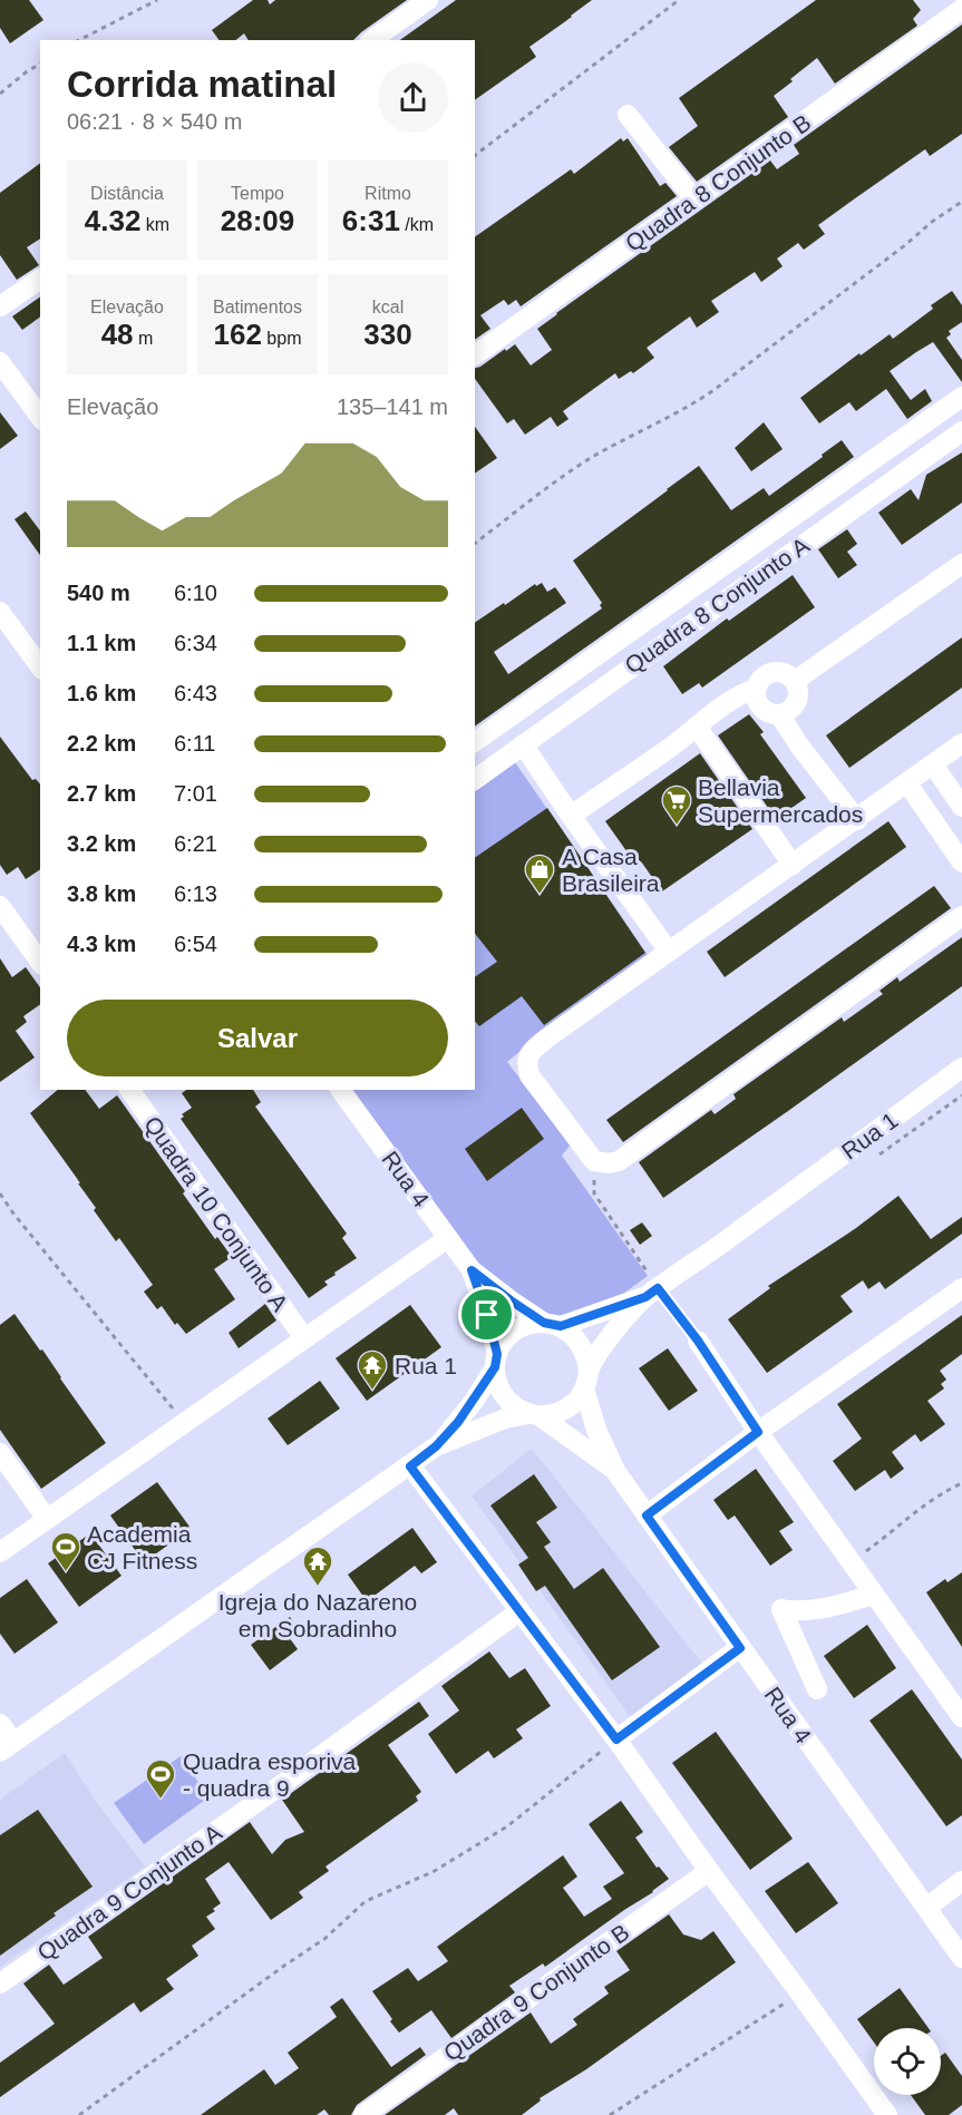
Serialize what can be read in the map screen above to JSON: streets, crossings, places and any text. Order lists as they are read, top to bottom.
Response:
{
  "streets": {
    "street": [
      "Quadra 8 Conjunto B",
      "Quadra 8 Conjunto A",
      "Rua 1",
      "Rua 4",
      "Quadra 10 Conjunto A",
      "Quadra 9 Conjunto A",
      "Quadra 9 Conjunto B"
    ]
  },
  "places": {
    "supermarket": ["Bellavia Supermercados"],
    "shop": ["A Casa Brasileira"],
    "temple": ["Rua 1", "Igreja do Nazareno em Sobradinho"],
    "sports": ["Academia CJ Fitness", "Quadra esporiva - quadra 9"]
  },
  "page": {
    "heading": ["Corrida matinal", "06:21 · 8 × 540 m"],
    "stats": [
      ["Distância", "4.32 km"],
      ["Tempo", "28:09"],
      ["Ritmo", "6:31 /km"],
      ["Elevação", "48 m"],
      ["Batimentos", "162 bpm"],
      ["kcal", "330"]
    ],
    "chart": ["Elevação", "135–141 m"],
    "list": [
      {
        "name": "540 m",
        "note": "6:10"
      },
      {
        "name": "1.1 km",
        "note": "6:34"
      },
      {
        "name": "1.6 km",
        "note": "6:43"
      },
      {
        "name": "2.2 km",
        "note": "6:11"
      },
      {
        "name": "2.7 km",
        "note": "7:01"
      },
      {
        "name": "3.2 km",
        "note": "6:21"
      },
      {
        "name": "3.8 km",
        "note": "6:13"
      },
      {
        "name": "4.3 km",
        "note": "6:54"
      }
    ],
    "buttons": "Salvar"
  }
}
